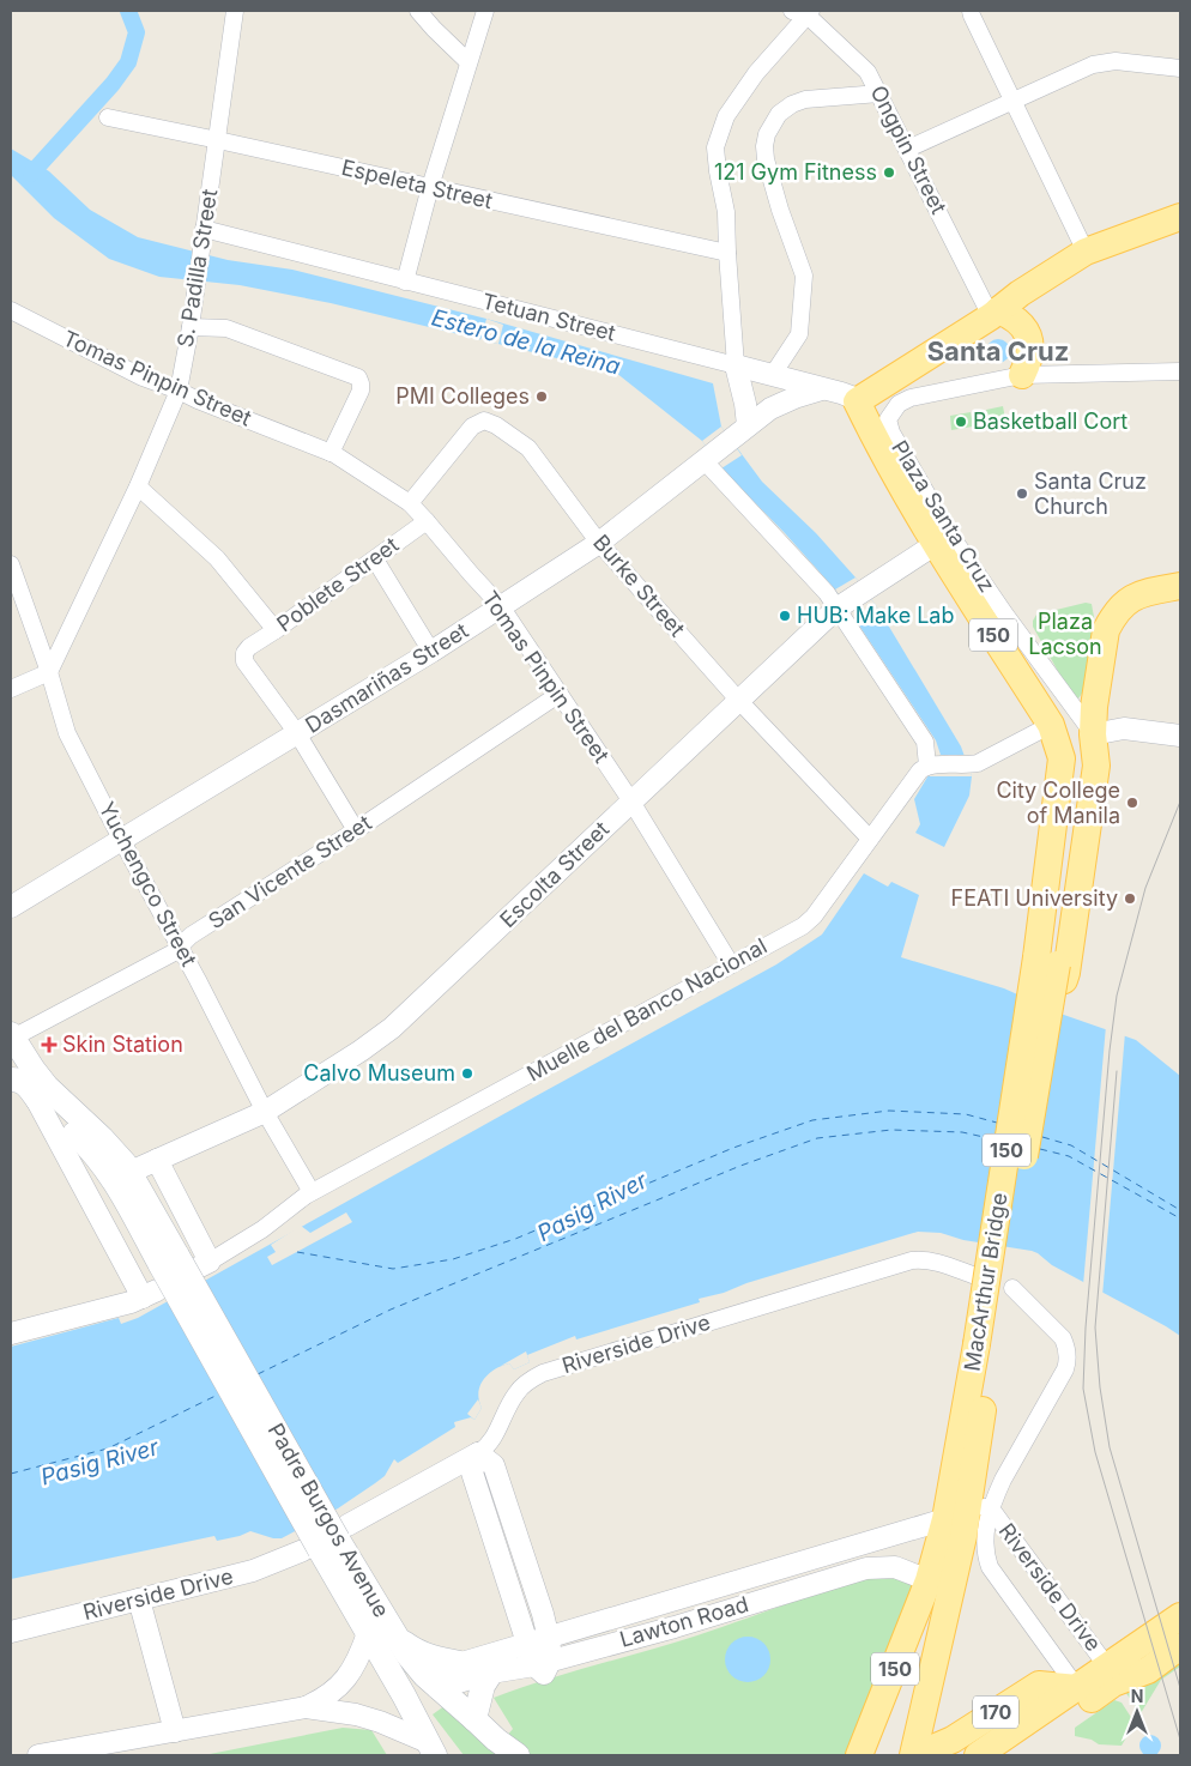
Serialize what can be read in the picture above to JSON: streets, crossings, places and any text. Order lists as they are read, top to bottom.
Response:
{
  "streets": {
    "main road": [
      "Plaza Santa Cruz",
      "150",
      "MacArthur Bridge",
      "Padre Burgos Avenue",
      "170"
    ],
    "street": [
      "Ongpin Street",
      "Espeleta Street",
      "S. Padilla Street",
      "Tetuan Street",
      "Tomas Pinpin Street",
      "Poblete Street",
      "Burke Street",
      "Dasmariñas Street",
      "San Vicente Street",
      "Escolta Street",
      "Yuchengco Street",
      "Muelle del Banco Nacional",
      "Riverside Drive",
      "Lawton Road"
    ]
  },
  "crossings": [
    ["Espeleta Street", "S. Padilla Street"],
    ["S. Padilla Street", "Tetuan Street"],
    ["S. Padilla Street", "Tomas Pinpin Street"],
    ["S. Padilla Street", "Yuchengco Street"],
    ["Tetuan Street", "Plaza Santa Cruz"],
    ["Tetuan Street", "Dasmariñas Street"],
    ["Tomas Pinpin Street", "Poblete Street"],
    ["Tomas Pinpin Street", "Burke Street"],
    ["Tomas Pinpin Street", "Dasmariñas Street"],
    ["Tomas Pinpin Street", "San Vicente Street"],
    ["Tomas Pinpin Street", "Escolta Street"],
    ["Tomas Pinpin Street", "Muelle del Banco Nacional"],
    ["Plaza Santa Cruz", "150"],
    ["Plaza Santa Cruz", "Escolta Street"],
    ["Plaza Santa Cruz", "MacArthur Bridge"],
    ["Poblete Street", "Dasmariñas Street"],
    ["Burke Street", "Dasmariñas Street"],
    ["Burke Street", "Escolta Street"],
    ["Burke Street", "Muelle del Banco Nacional"],
    ["150", "MacArthur Bridge"],
    ["Dasmariñas Street", "Yuchengco Street"],
    ["San Vicente Street", "Yuchengco Street"],
    ["Escolta Street", "Yuchengco Street"],
    ["Yuchengco Street", "Muelle del Banco Nacional"],
    ["MacArthur Bridge", "Riverside Drive"],
    ["MacArthur Bridge", "Lawton Road"],
    ["MacArthur Bridge", "170"],
    ["Riverside Drive", "Padre Burgos Avenue"],
    ["Riverside Drive", "170"],
    ["Padre Burgos Avenue", "Lawton Road"]
  ],
  "districts": ["Santa Cruz"],
  "water": ["Estero de la Reina", "Pasig River"],
  "parks": ["Plaza Lacson"],
  "places": {
    "other": [
      "121 Gym Fitness",
      "PMI Colleges",
      "Basketball Cort",
      "Santa Cruz Church",
      "HUB: Make Lab",
      "City College of Manila",
      "FEATI University",
      "Calvo Museum"
    ],
    "health": ["Skin Station"]
  },
  "north": "top"
}
